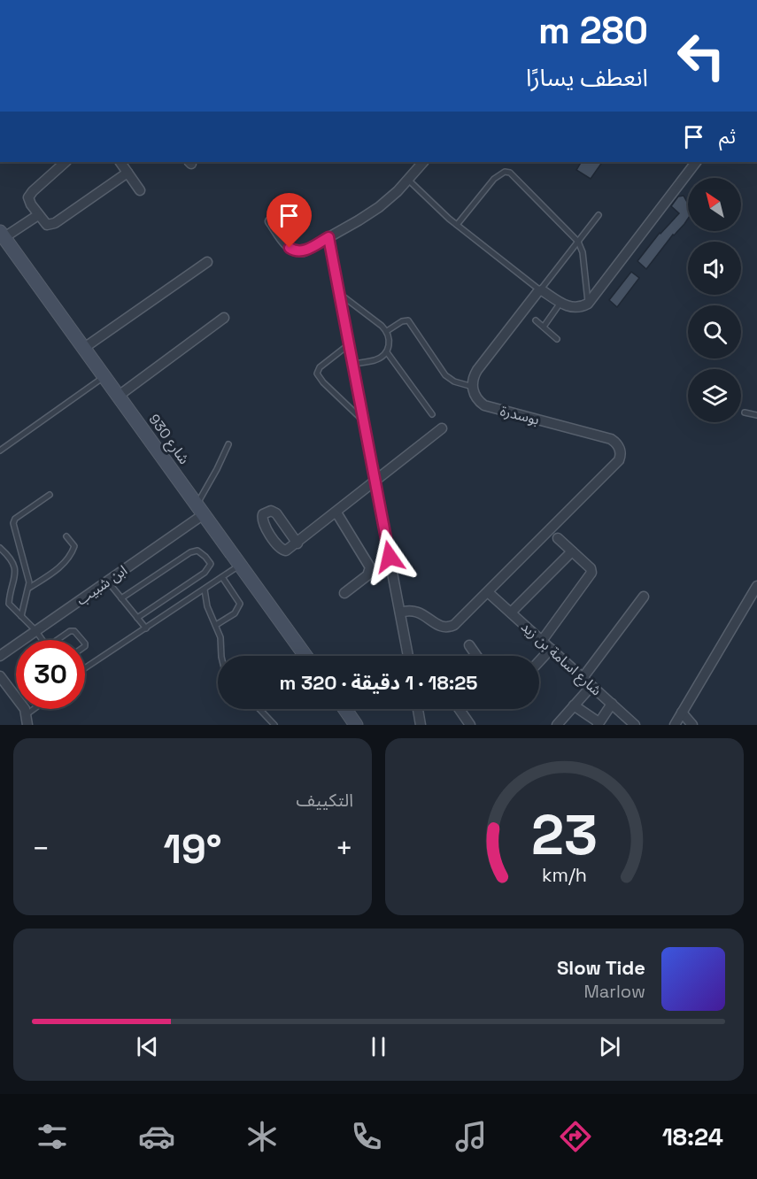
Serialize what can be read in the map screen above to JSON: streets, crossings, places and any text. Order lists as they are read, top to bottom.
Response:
{
  "streets": {
    "street": [
      "بوسدرة",
      "شارع 930",
      "ابن شبيب",
      "شارع اسامة بن زيد"
    ]
  },
  "crossings": [
    ["بوسدرة", "شارع اسامة بن زيد"],
    ["شارع 930", "ابن شبيب"]
  ],
  "north": "top left",
  "page": {
    "turn": ["280 m", "انعطف يسارًا"],
    "then": "ثم",
    "limit": "30",
    "trip": "18:25 · 1 دقيقة · 320 m",
    "tile": "التكييف",
    "heat": ["−", "19°", "+"],
    "song": ["Slow Tide", "Marlow"],
    "tabs": "18:24",
    "gauge": ["23", "km/h"]
  }
}
